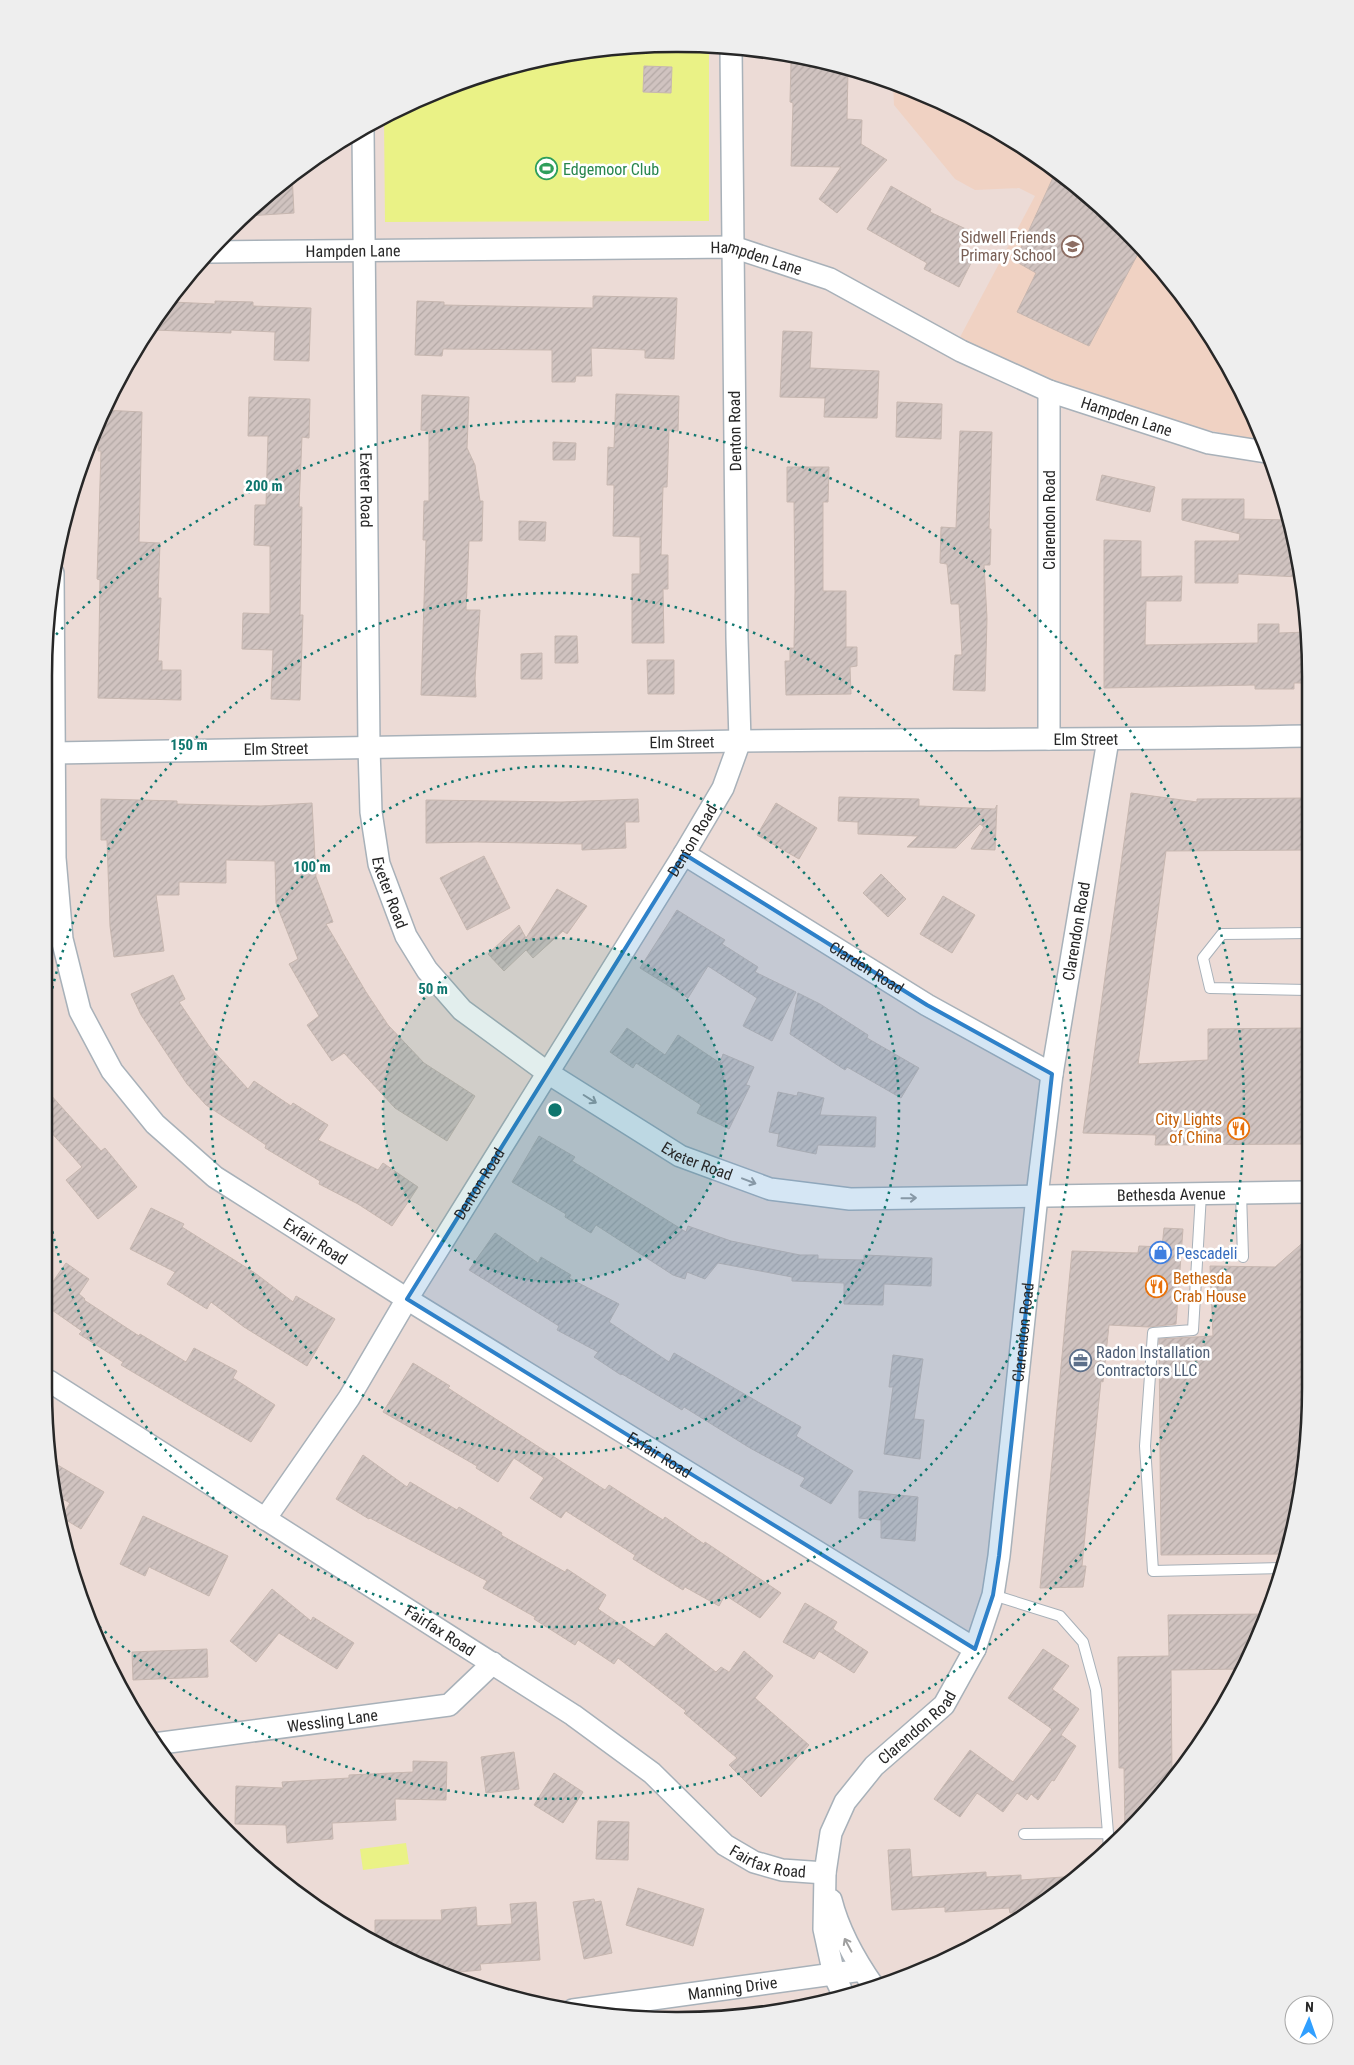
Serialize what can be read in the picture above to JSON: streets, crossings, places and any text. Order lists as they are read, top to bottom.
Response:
{
  "streets": {
    "street": [
      "Hampden Lane",
      "Denton Road",
      "Exeter Road",
      "Clarendon Road",
      "Elm Street",
      "Clarden Road",
      "Bethesda Avenue",
      "Exfair Road",
      "Fairfax Road",
      "Wessling Lane",
      "Manning Drive"
    ]
  },
  "crossings": [
    ["Hampden Lane", "Denton Road"],
    ["Hampden Lane", "Exeter Road"],
    ["Hampden Lane", "Clarendon Road"],
    ["Denton Road", "Exeter Road"],
    ["Denton Road", "Elm Street"],
    ["Denton Road", "Clarden Road"],
    ["Denton Road", "Exfair Road"],
    ["Denton Road", "Fairfax Road"],
    ["Exeter Road", "Clarendon Road"],
    ["Exeter Road", "Elm Street"],
    ["Exeter Road", "Bethesda Avenue"],
    ["Clarendon Road", "Elm Street"],
    ["Clarendon Road", "Clarden Road"],
    ["Clarendon Road", "Bethesda Avenue"],
    ["Clarendon Road", "Exfair Road"],
    ["Clarendon Road", "Fairfax Road"],
    ["Elm Street", "Exfair Road"],
    ["Fairfax Road", "Wessling Lane"],
    ["Fairfax Road", "Manning Drive"]
  ],
  "places": {
    "sports": ["Edgemoor Club"],
    "school or university": ["Sidwell Friends Primary School"],
    "restaurant": ["City Lights of China", "Bethesda Crab House"],
    "shop": ["Pescadeli"],
    "office": ["Radon Installation Contractors LLC"]
  },
  "north": "top",
  "rings": [
    "200 m",
    "150 m",
    "100 m",
    "50 m"
  ]
}
